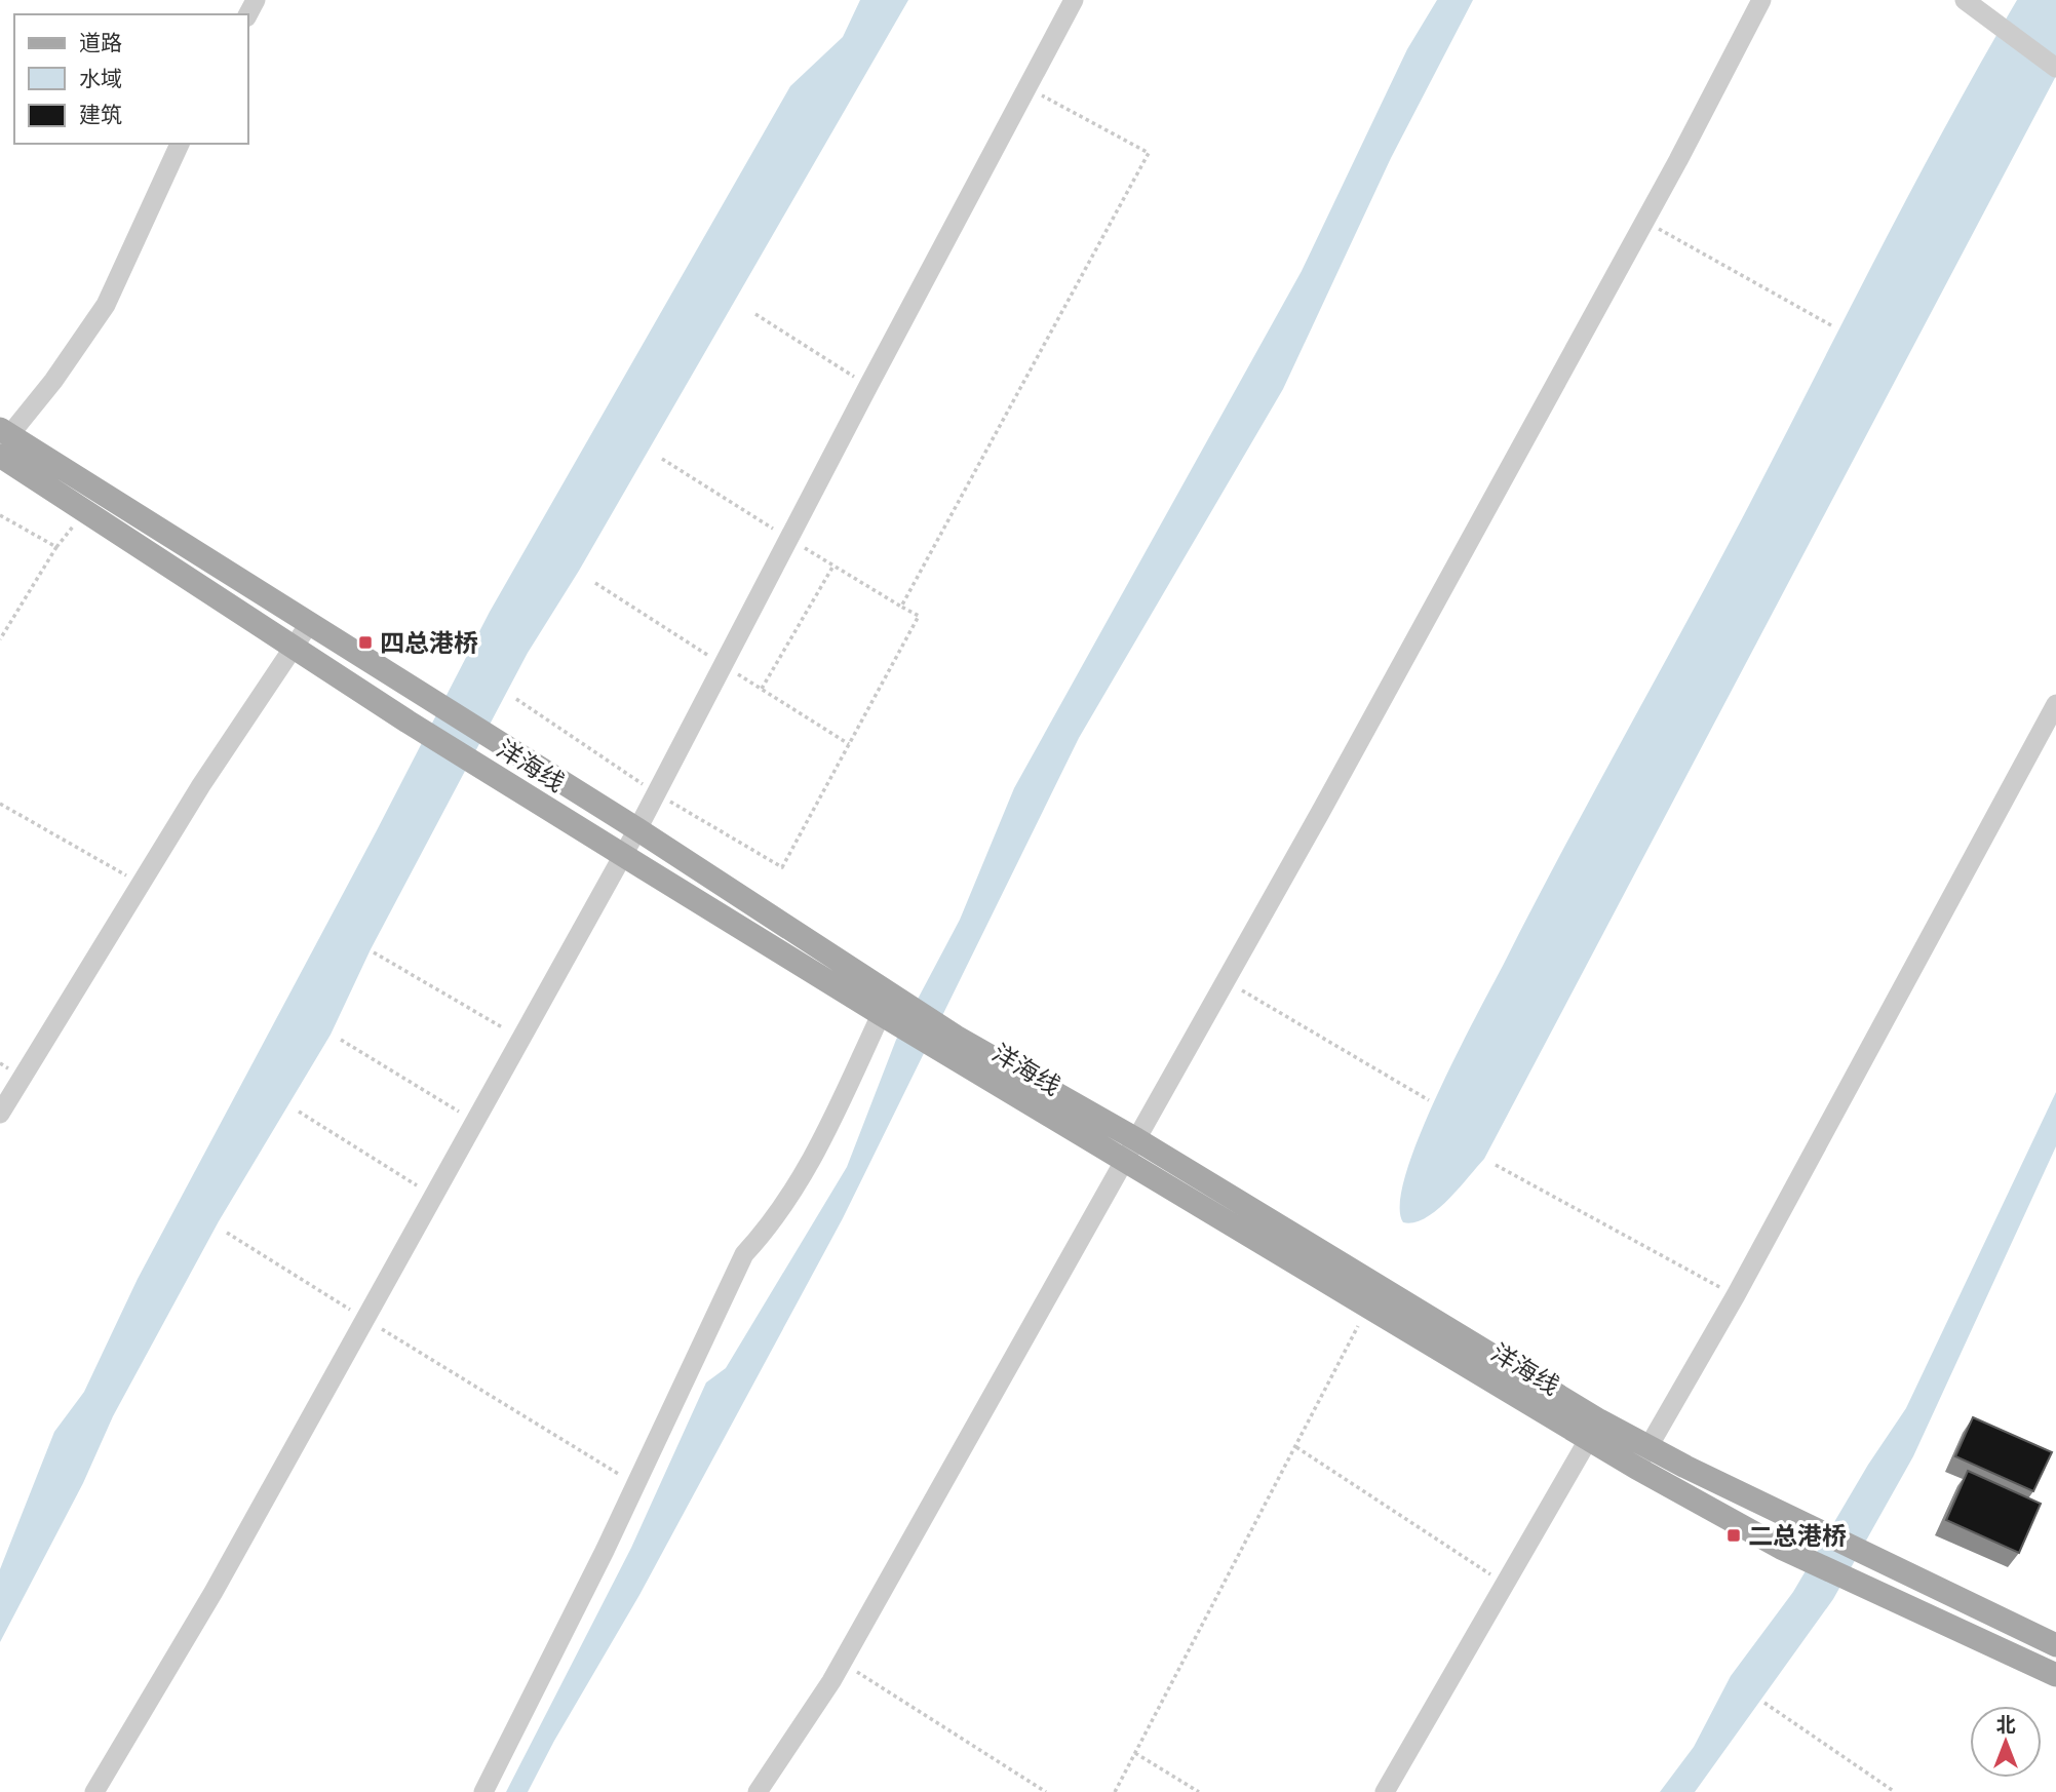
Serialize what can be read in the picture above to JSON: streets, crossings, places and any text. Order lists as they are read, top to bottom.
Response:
{
  "streets": {
    "main road": ["洋海线"]
  },
  "places": {
    "transit": ["四总港桥", "二总港桥"]
  },
  "legend": ["道路", "水域", "建筑"],
  "north": "top"
}
